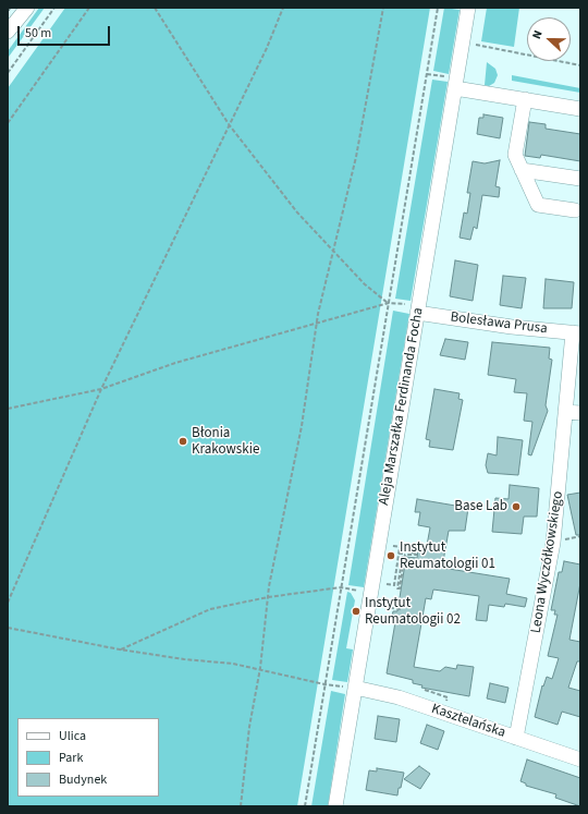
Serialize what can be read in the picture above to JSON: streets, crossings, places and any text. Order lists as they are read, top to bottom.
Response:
{
  "streets": {
    "street": [
      "Bolesława Prusa",
      "Aleja Marszałka Ferdinanda Focha",
      "Leona Wyczółkowskiego",
      "Kasztelańska"
    ]
  },
  "crossings": [
    ["Bolesława Prusa", "Aleja Marszałka Ferdinanda Focha"],
    ["Bolesława Prusa", "Leona Wyczółkowskiego"],
    ["Aleja Marszałka Ferdinanda Focha", "Kasztelańska"],
    ["Leona Wyczółkowskiego", "Kasztelańska"]
  ],
  "places": [
    "Błonia Krakowskie",
    "Base Lab",
    "Instytut Reumatologii 01",
    "Instytut Reumatologii 02"
  ],
  "legend": ["Ulica", "Park", "Budynek"],
  "scale_bar": "50 m",
  "north": "left"
}
